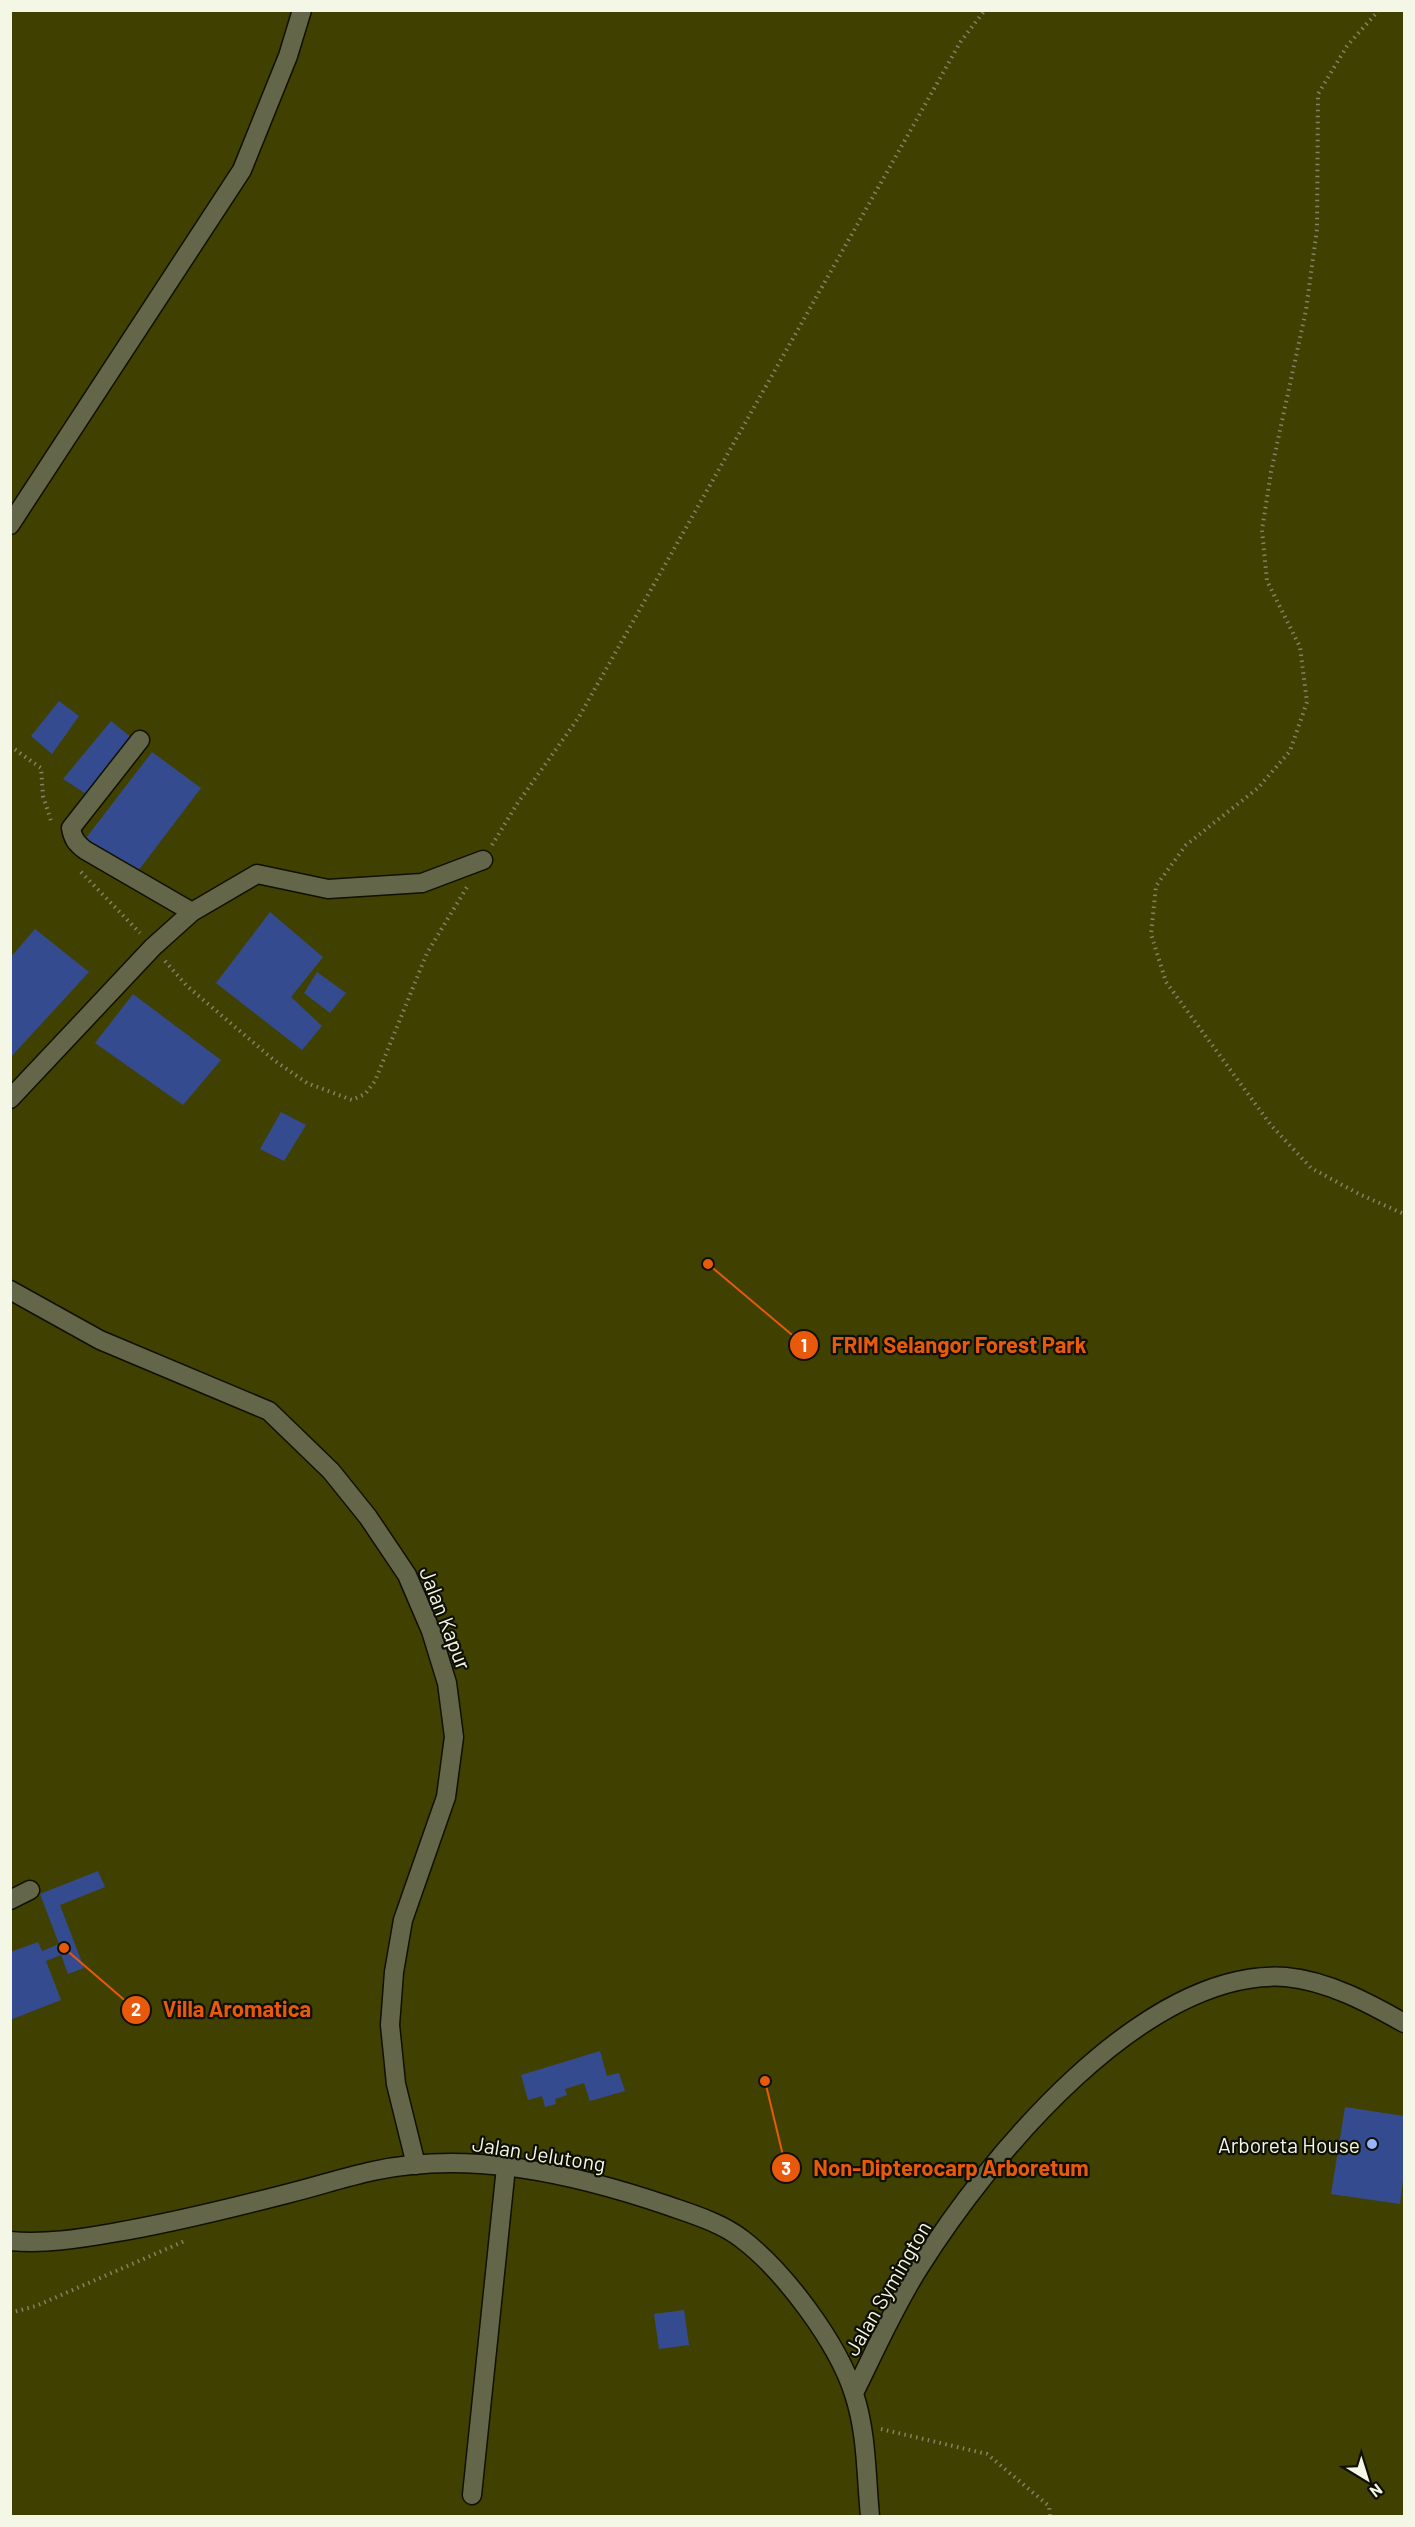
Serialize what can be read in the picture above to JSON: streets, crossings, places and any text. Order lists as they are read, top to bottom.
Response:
{
  "streets": {
    "street": ["Jalan Kapur", "Jalan Jelutong", "Jalan Symington"]
  },
  "crossings": [
    ["Jalan Kapur", "Jalan Jelutong"],
    ["Jalan Jelutong", "Jalan Symington"]
  ],
  "places": [
    "FRIM Selangor Forest Park",
    "Villa Aromatica",
    "Non-Dipterocarp Arboretum",
    "Arboreta House"
  ],
  "north": "bottom right"
}
